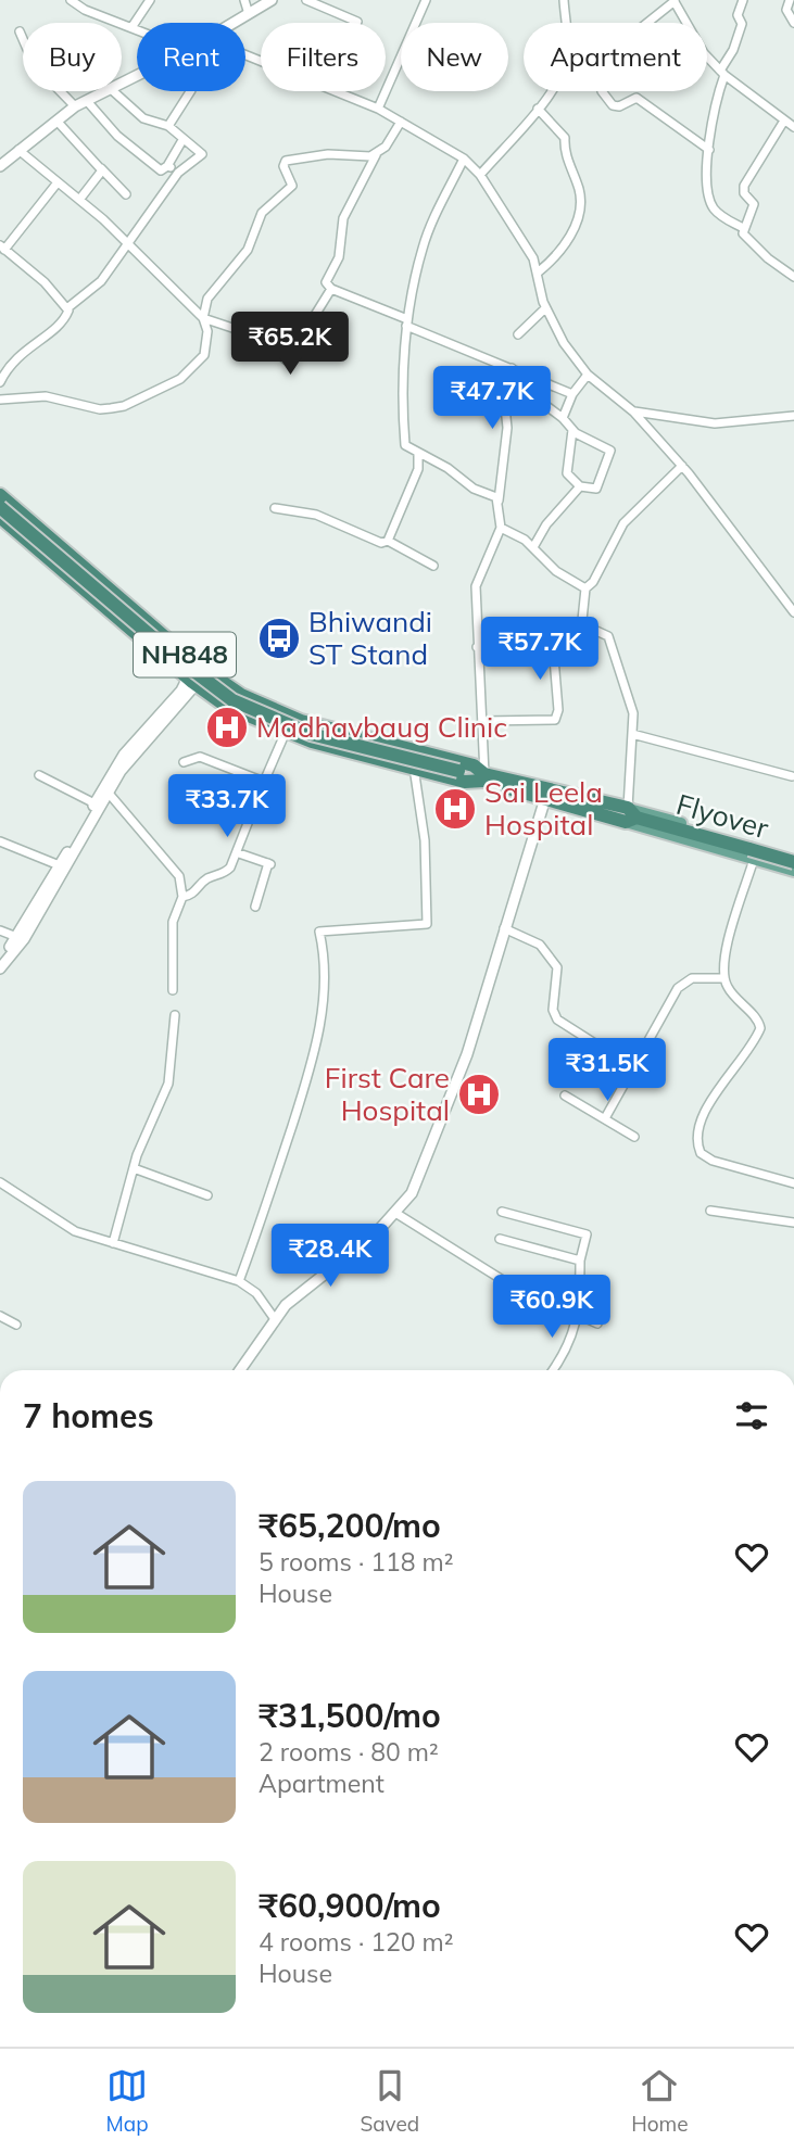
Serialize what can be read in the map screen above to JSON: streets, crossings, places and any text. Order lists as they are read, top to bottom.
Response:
{
  "streets": {
    "highway": ["NH848", "Flyover"]
  },
  "crossings": [
    ["NH848", "Flyover"]
  ],
  "places": {
    "bus stop": ["Bhiwandi ST Stand"],
    "hospital": ["Madhavbaug Clinic", "Sai Leela Hospital", "First Care Hospital"]
  },
  "page": {
    "chip": [
      "Buy",
      "Rent",
      "Filters",
      "New",
      "Apartment"
    ],
    "price": [
      "₹65.2K",
      "₹47.7K",
      "₹57.7K",
      "₹33.7K",
      "₹31.5K",
      "₹28.4K",
      "₹60.9K"
    ],
    "heading": "7 homes",
    "list": [
      {
        "name": "₹65,200/mo",
        "note": "5 rooms · 118 m² · House"
      },
      {
        "name": "₹31,500/mo",
        "note": "2 rooms · 80 m² · Apartment"
      },
      {
        "name": "₹60,900/mo",
        "note": "4 rooms · 120 m² · House"
      }
    ],
    "tabs": ["Map", "Saved", "Home"]
  }
}
